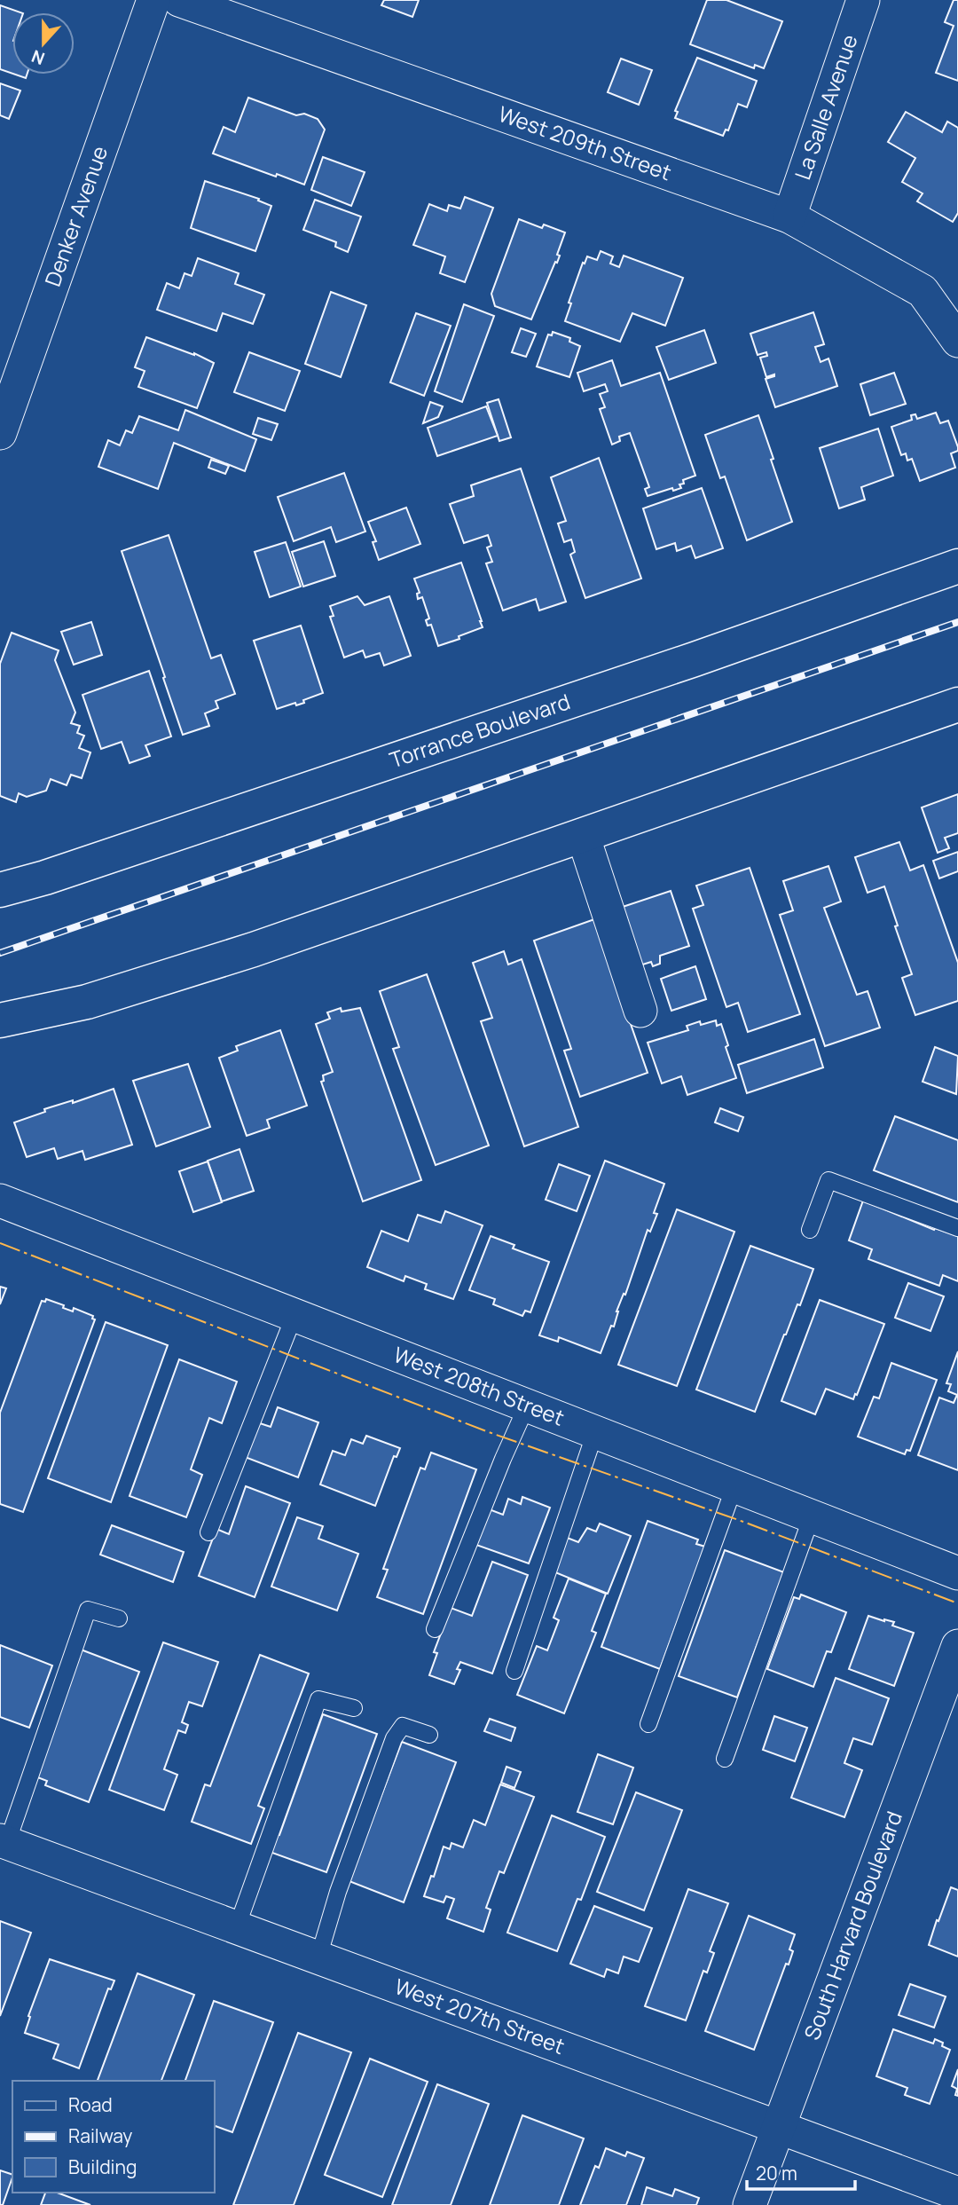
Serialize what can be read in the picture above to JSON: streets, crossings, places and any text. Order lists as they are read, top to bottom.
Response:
{
  "streets": {
    "main road": ["Torrance Boulevard"],
    "street": [
      "La Salle Avenue",
      "West 209th Street",
      "Denker Avenue",
      "West 208th Street",
      "South Harvard Boulevard",
      "West 207th Street"
    ]
  },
  "crossings": [
    ["La Salle Avenue", "West 209th Street"],
    ["South Harvard Boulevard", "West 207th Street"]
  ],
  "legend": ["Road", "Railway", "Building"],
  "scale_bar": "20 m",
  "north": "bottom"
}
